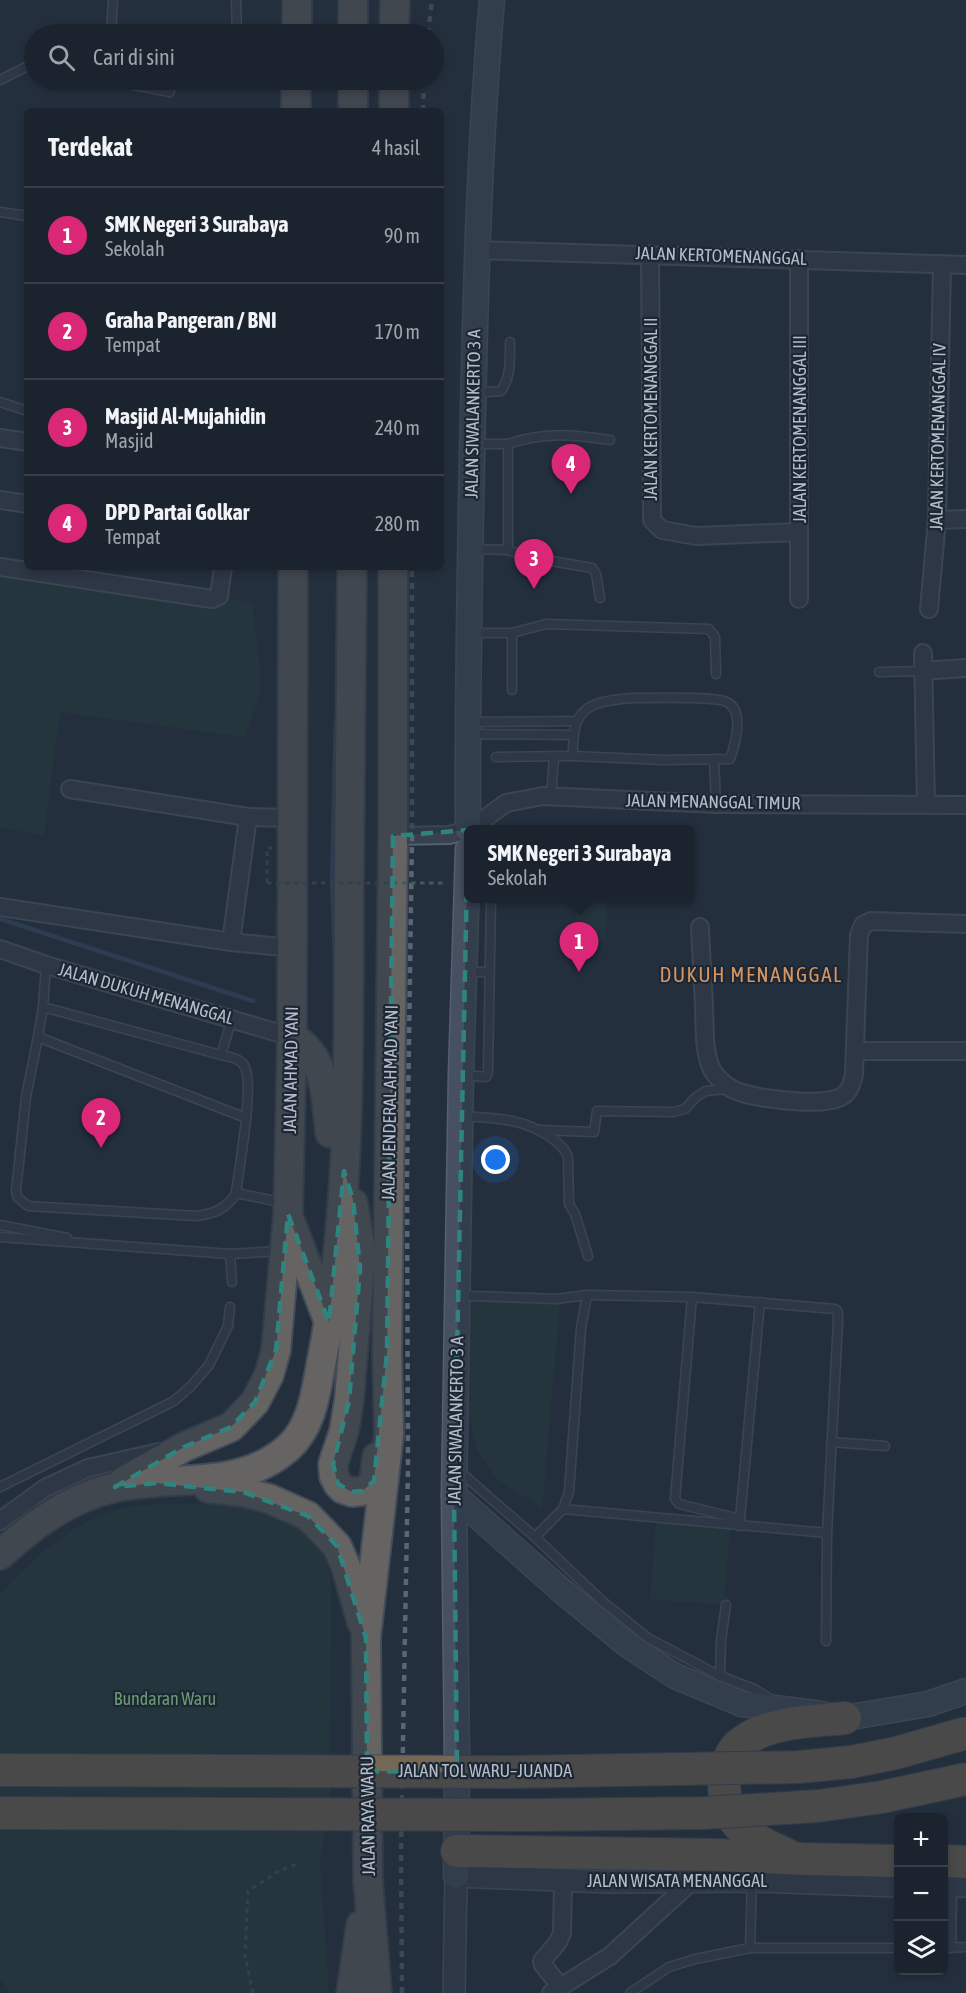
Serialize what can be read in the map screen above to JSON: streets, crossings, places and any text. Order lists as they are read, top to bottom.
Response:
{
  "streets": {
    "highway": [
      "JALAN AHMAD YANI",
      "JALAN JENDERAL AHMAD YANI",
      "JALAN TOL WARU–JUANDA",
      "JALAN RAYA WARU"
    ],
    "main road": ["JALAN SIWALANKERTO 3 A"],
    "street": [
      "JALAN KERTOMENANGGAL",
      "JALAN KERTOMENANGGAL II",
      "JALAN KERTOMENANGGAL III",
      "JALAN KERTOMENANGGAL IV",
      "JALAN MENANGGAL TIMUR",
      "JALAN DUKUH MENANGGAL",
      "JALAN WISATA MENANGGAL"
    ]
  },
  "crossings": [
    ["JALAN KERTOMENANGGAL", "JALAN KERTOMENANGGAL II"],
    ["JALAN KERTOMENANGGAL", "JALAN SIWALANKERTO 3 A"],
    ["JALAN KERTOMENANGGAL", "JALAN KERTOMENANGGAL III"],
    ["JALAN KERTOMENANGGAL", "JALAN KERTOMENANGGAL IV"],
    ["JALAN KERTOMENANGGAL II", "JALAN KERTOMENANGGAL III"],
    ["JALAN SIWALANKERTO 3 A", "JALAN WISATA MENANGGAL"],
    ["JALAN MENANGGAL TIMUR", "JALAN JENDERAL AHMAD YANI"],
    ["JALAN DUKUH MENANGGAL", "JALAN AHMAD YANI"],
    ["JALAN JENDERAL AHMAD YANI", "JALAN RAYA WARU"]
  ],
  "districts": ["DUKUH MENANGGAL"],
  "parks": ["Bundaran Waru"],
  "page": {
    "search": "Cari di sini",
    "heading": ["Terdekat", "4 hasil"],
    "list": [
      {
        "mark": "1",
        "name": "SMK Negeri 3 Surabaya",
        "note": "Sekolah",
        "value": "90 m"
      },
      {
        "mark": "2",
        "name": "Graha Pangeran / BNI",
        "note": "Tempat",
        "value": "170 m"
      },
      {
        "mark": "3",
        "name": "Masjid Al-Mujahidin",
        "note": "Masjid",
        "value": "240 m"
      },
      {
        "mark": "4",
        "name": "DPD Partai Golkar",
        "note": "Tempat",
        "value": "280 m"
      }
    ],
    "pins": [
      "4",
      "3",
      "1",
      "2"
    ],
    "popup": ["SMK Negeri 3 Surabaya", "Sekolah"],
    "map_buttons": ["+", "−"]
  }
}
